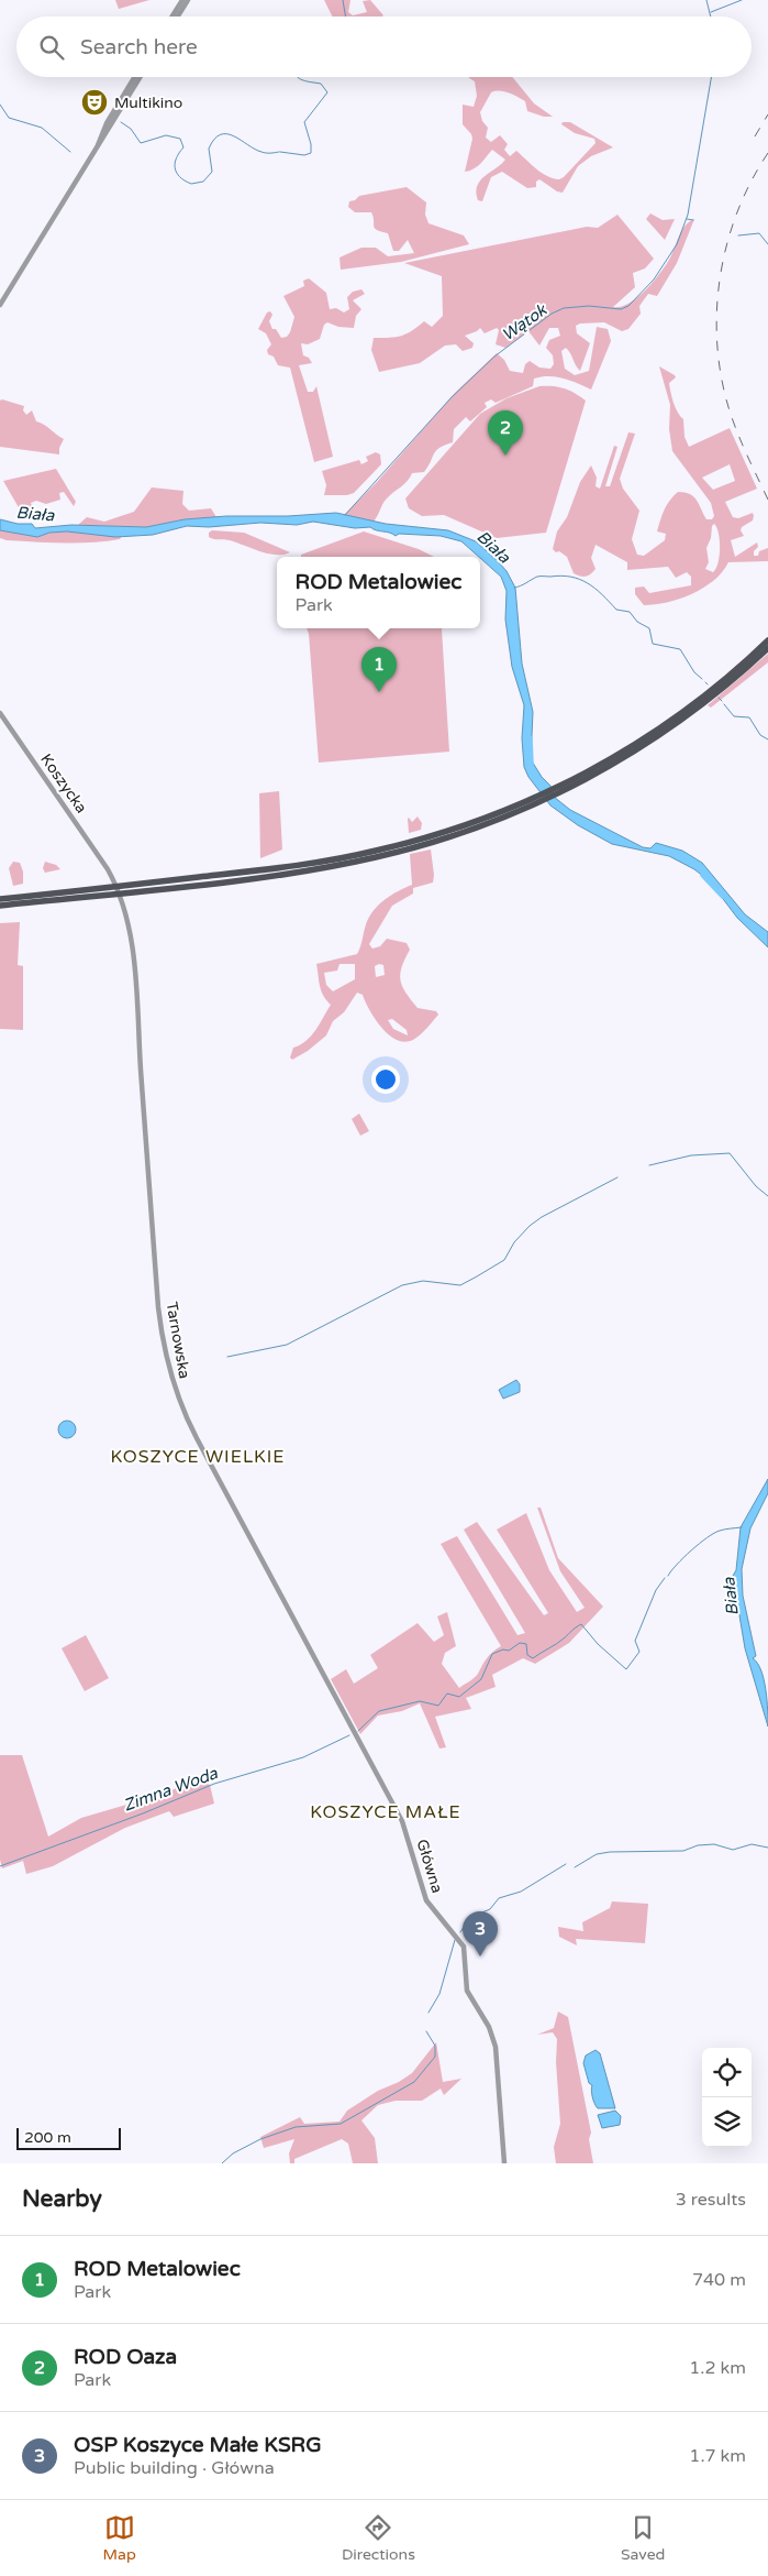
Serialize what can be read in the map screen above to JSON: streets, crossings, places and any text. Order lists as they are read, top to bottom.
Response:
{
  "streets": {
    "street": ["Koszycka", "Tarnowska", "Główna"]
  },
  "crossings": [
    ["Koszycka", "Tarnowska"],
    ["Tarnowska", "Główna"]
  ],
  "districts": ["KOSZYCE WIELKIE", "KOSZYCE MAŁE"],
  "water": ["Wątok", "Biała", "Zimna Woda"],
  "places": {
    "theatre": ["Multikino"]
  },
  "scale_bar": "200 m",
  "page": {
    "search": "Search here",
    "pins": ["2", "1", "3"],
    "popup": ["ROD Metalowiec", "Park"],
    "scale": "200 m",
    "heading": ["Nearby", "3 results"],
    "list": [
      {
        "mark": "1",
        "name": "ROD Metalowiec",
        "note": "Park",
        "value": "740 m"
      },
      {
        "mark": "2",
        "name": "ROD Oaza",
        "note": "Park",
        "value": "1.2 km"
      },
      {
        "mark": "3",
        "name": "OSP Koszyce Małe KSRG",
        "note": "Public building · Główna",
        "value": "1.7 km"
      }
    ],
    "nav": ["Map", "Directions", "Saved"]
  }
}
